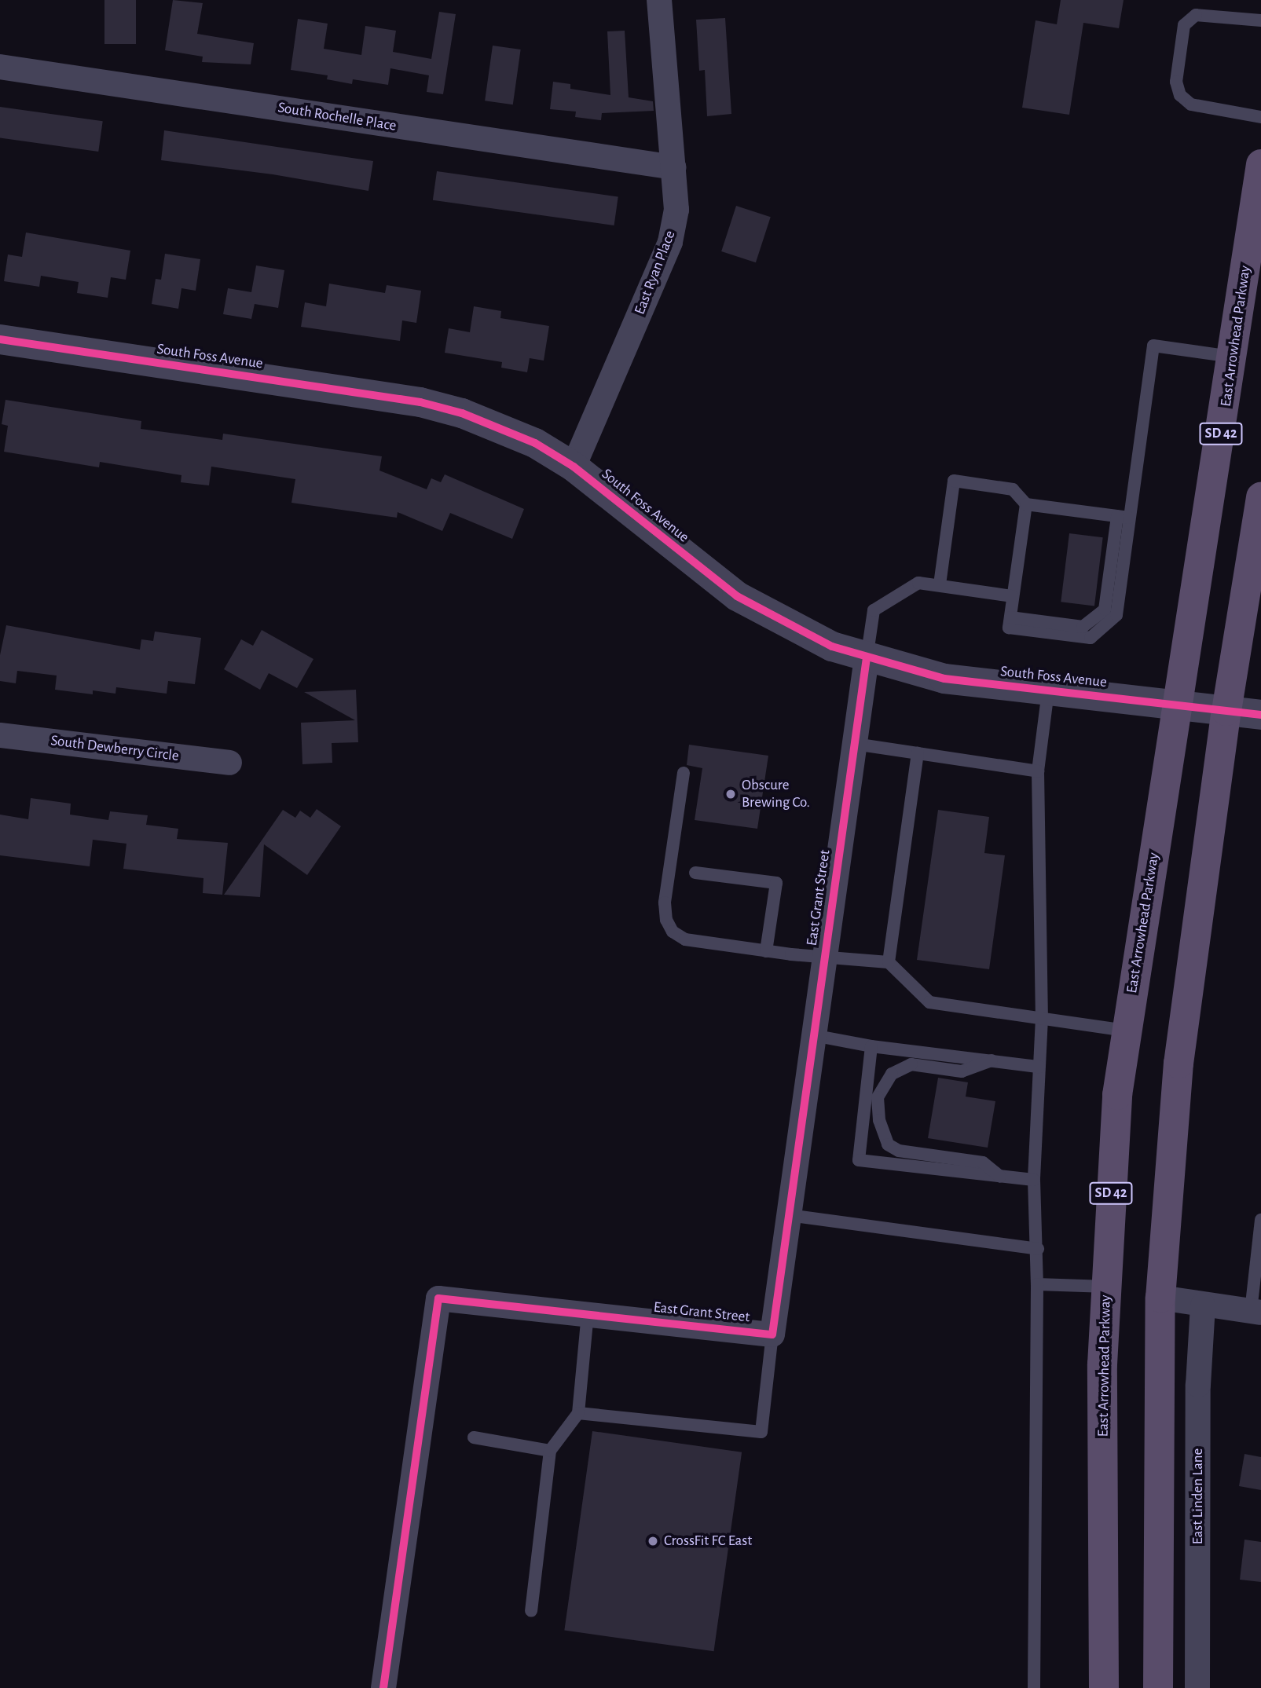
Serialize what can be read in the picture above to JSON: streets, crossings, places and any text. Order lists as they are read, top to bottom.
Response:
{
  "streets": {
    "main road": ["East Arrowhead Parkway", "SD 42"],
    "street": [
      "South Rochelle Place",
      "East Ryan Place",
      "South Foss Avenue",
      "South Dewberry Circle",
      "East Grant Street",
      "East Linden Lane"
    ]
  },
  "crossings": [
    ["South Rochelle Place", "East Ryan Place"],
    ["East Ryan Place", "South Foss Avenue"],
    ["East Arrowhead Parkway", "South Foss Avenue"],
    ["South Foss Avenue", "East Grant Street"]
  ],
  "places": ["Obscure Brewing Co.", "CrossFit FC East"]
}
